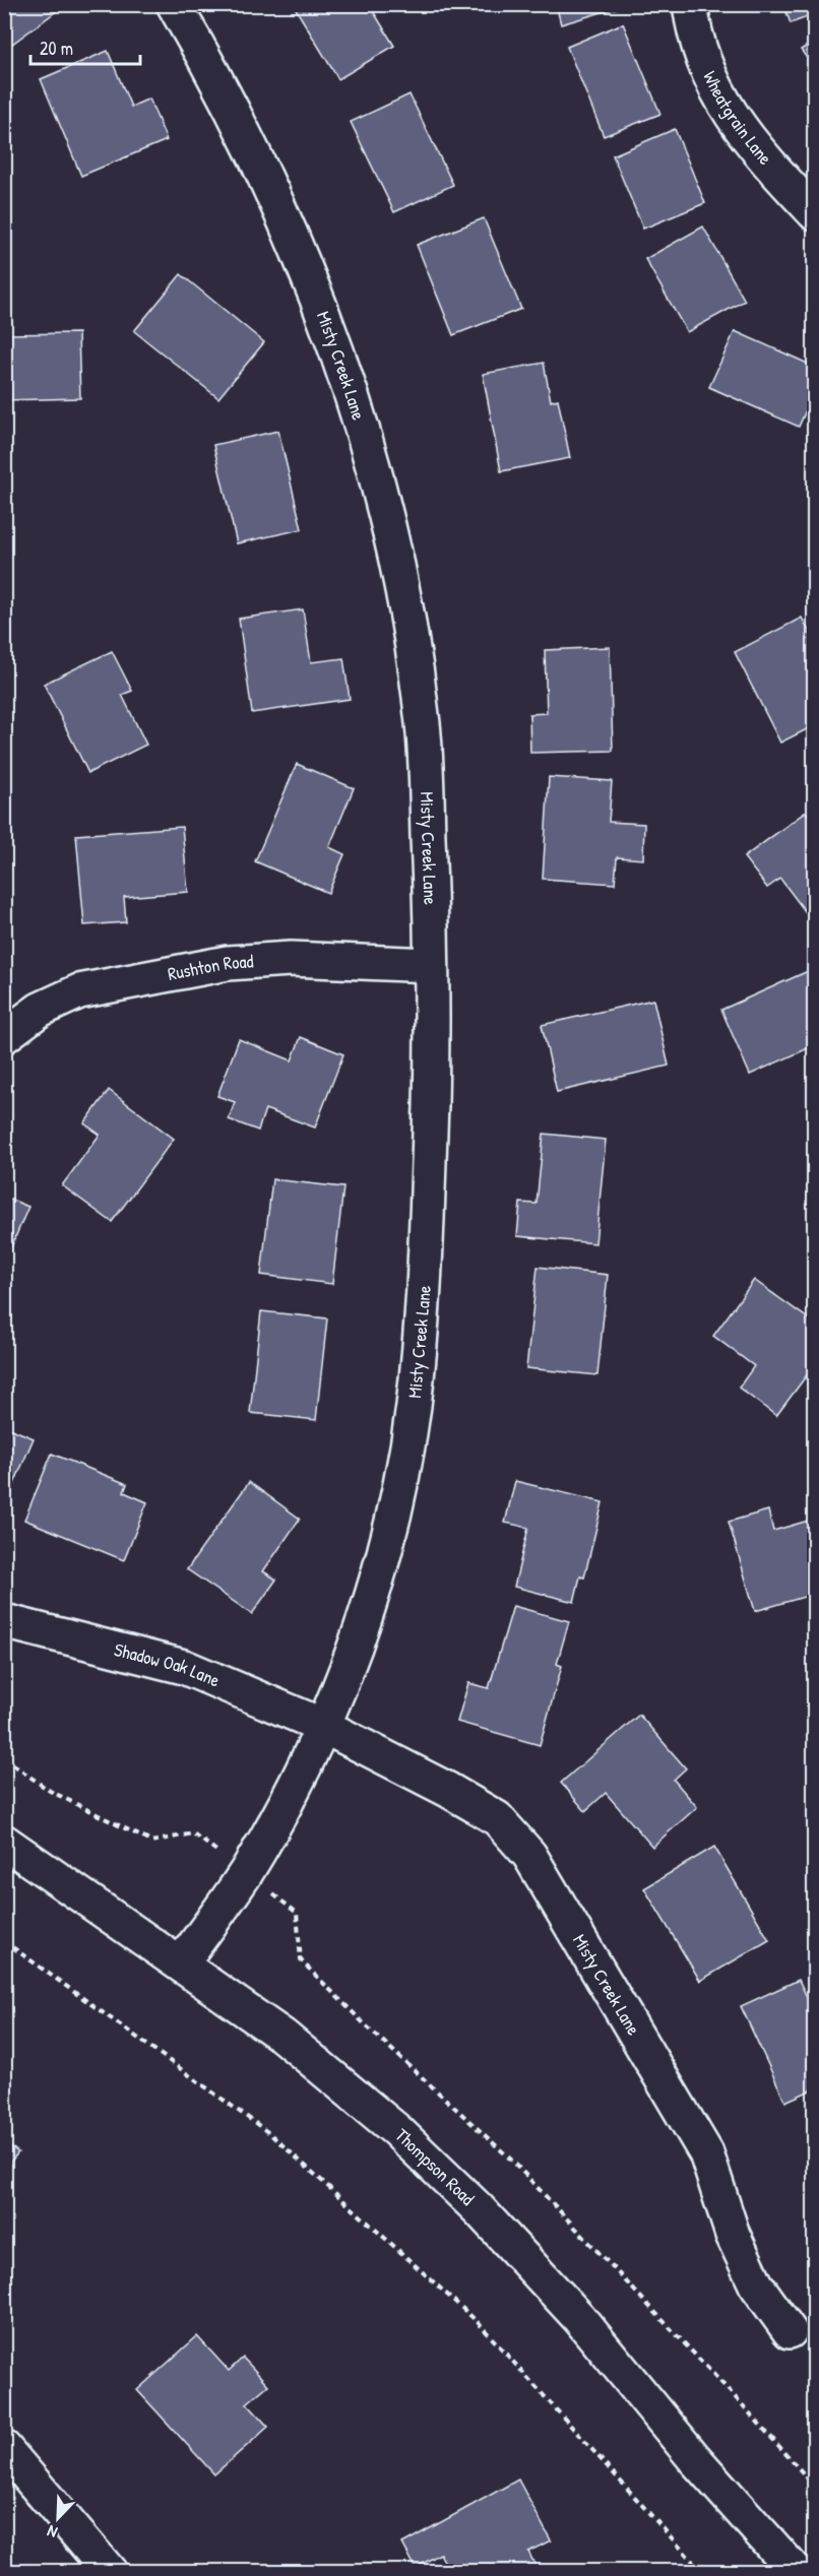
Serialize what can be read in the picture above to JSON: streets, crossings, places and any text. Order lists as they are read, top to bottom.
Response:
{
  "streets": {
    "street": [
      "Wheatgrain Lane",
      "Misty Creek Lane",
      "Rushton Road",
      "Shadow Oak Lane",
      "Thompson Road"
    ]
  },
  "crossings": [
    ["Misty Creek Lane", "Rushton Road"],
    ["Misty Creek Lane", "Shadow Oak Lane"],
    ["Misty Creek Lane", "Thompson Road"]
  ],
  "scale_bar": "20 m",
  "north": "bottom left"
}
